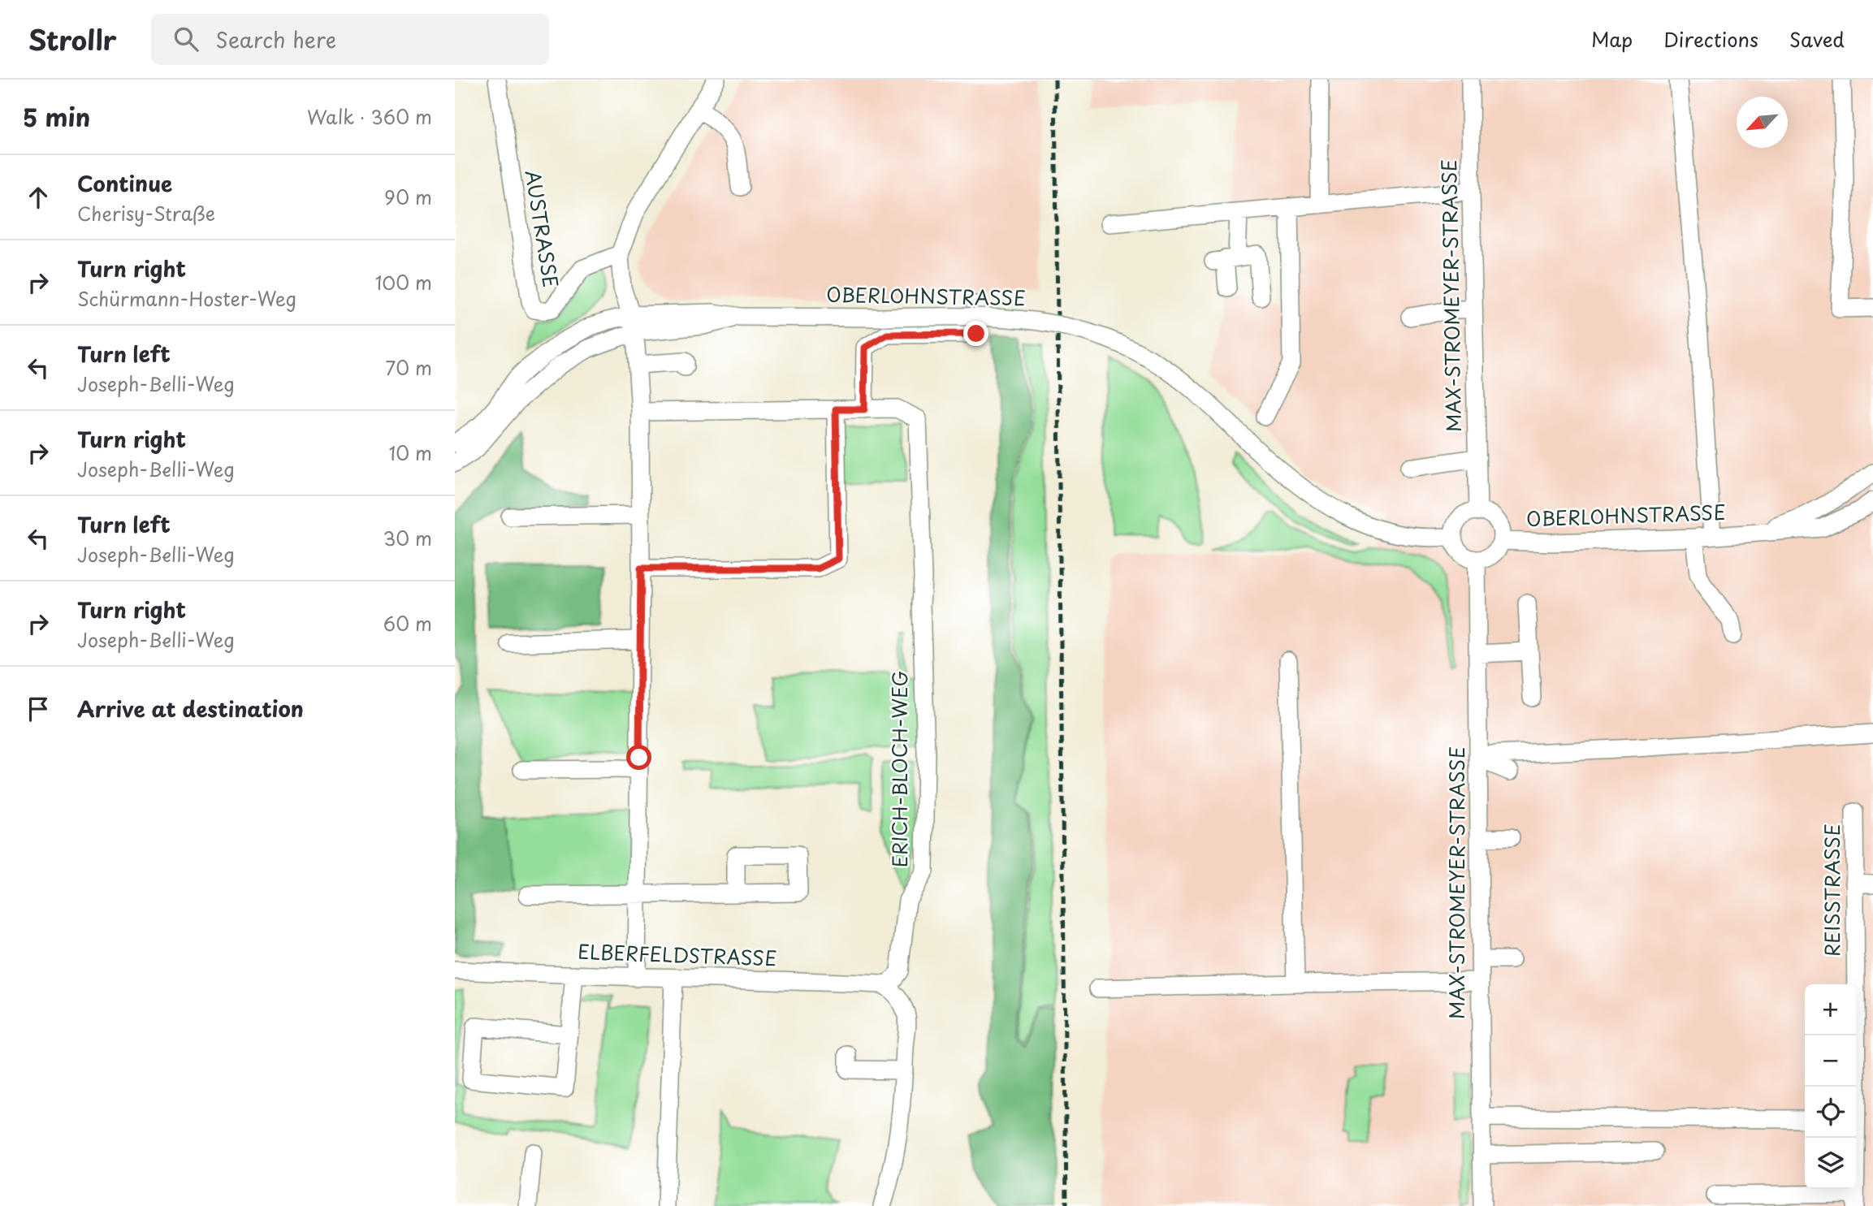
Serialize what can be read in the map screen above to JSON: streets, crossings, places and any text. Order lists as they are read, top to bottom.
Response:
{
  "streets": {
    "street": [
      "AUSTRASSE",
      "MAX-STROMEYER-STRASSE",
      "OBERLOHNSTRASSE",
      "ERICH-BLOCH-WEG",
      "REISSTRASSE",
      "ELBERFELDSTRASSE"
    ]
  },
  "crossings": [
    ["MAX-STROMEYER-STRASSE", "OBERLOHNSTRASSE"],
    ["ERICH-BLOCH-WEG", "ELBERFELDSTRASSE"]
  ],
  "north": "bottom left",
  "page": {
    "header": "Strollr",
    "search": "Search here",
    "nav": ["Map", "Directions", "Saved"],
    "heading": ["5 min", "Walk · 360 m"],
    "list": [
      ["Continue", "Cherisy-Straße", "90 m"],
      ["Turn right", "Schürmann-Hoster-Weg", "100 m"],
      ["Turn left", "Joseph-Belli-Weg", "70 m"],
      ["Turn right", "Joseph-Belli-Weg", "10 m"],
      ["Turn left", "Joseph-Belli-Weg", "30 m"],
      ["Turn right", "Joseph-Belli-Weg", "60 m"],
      "Arrive at destination"
    ],
    "map_buttons": ["+", "−"]
  }
}
